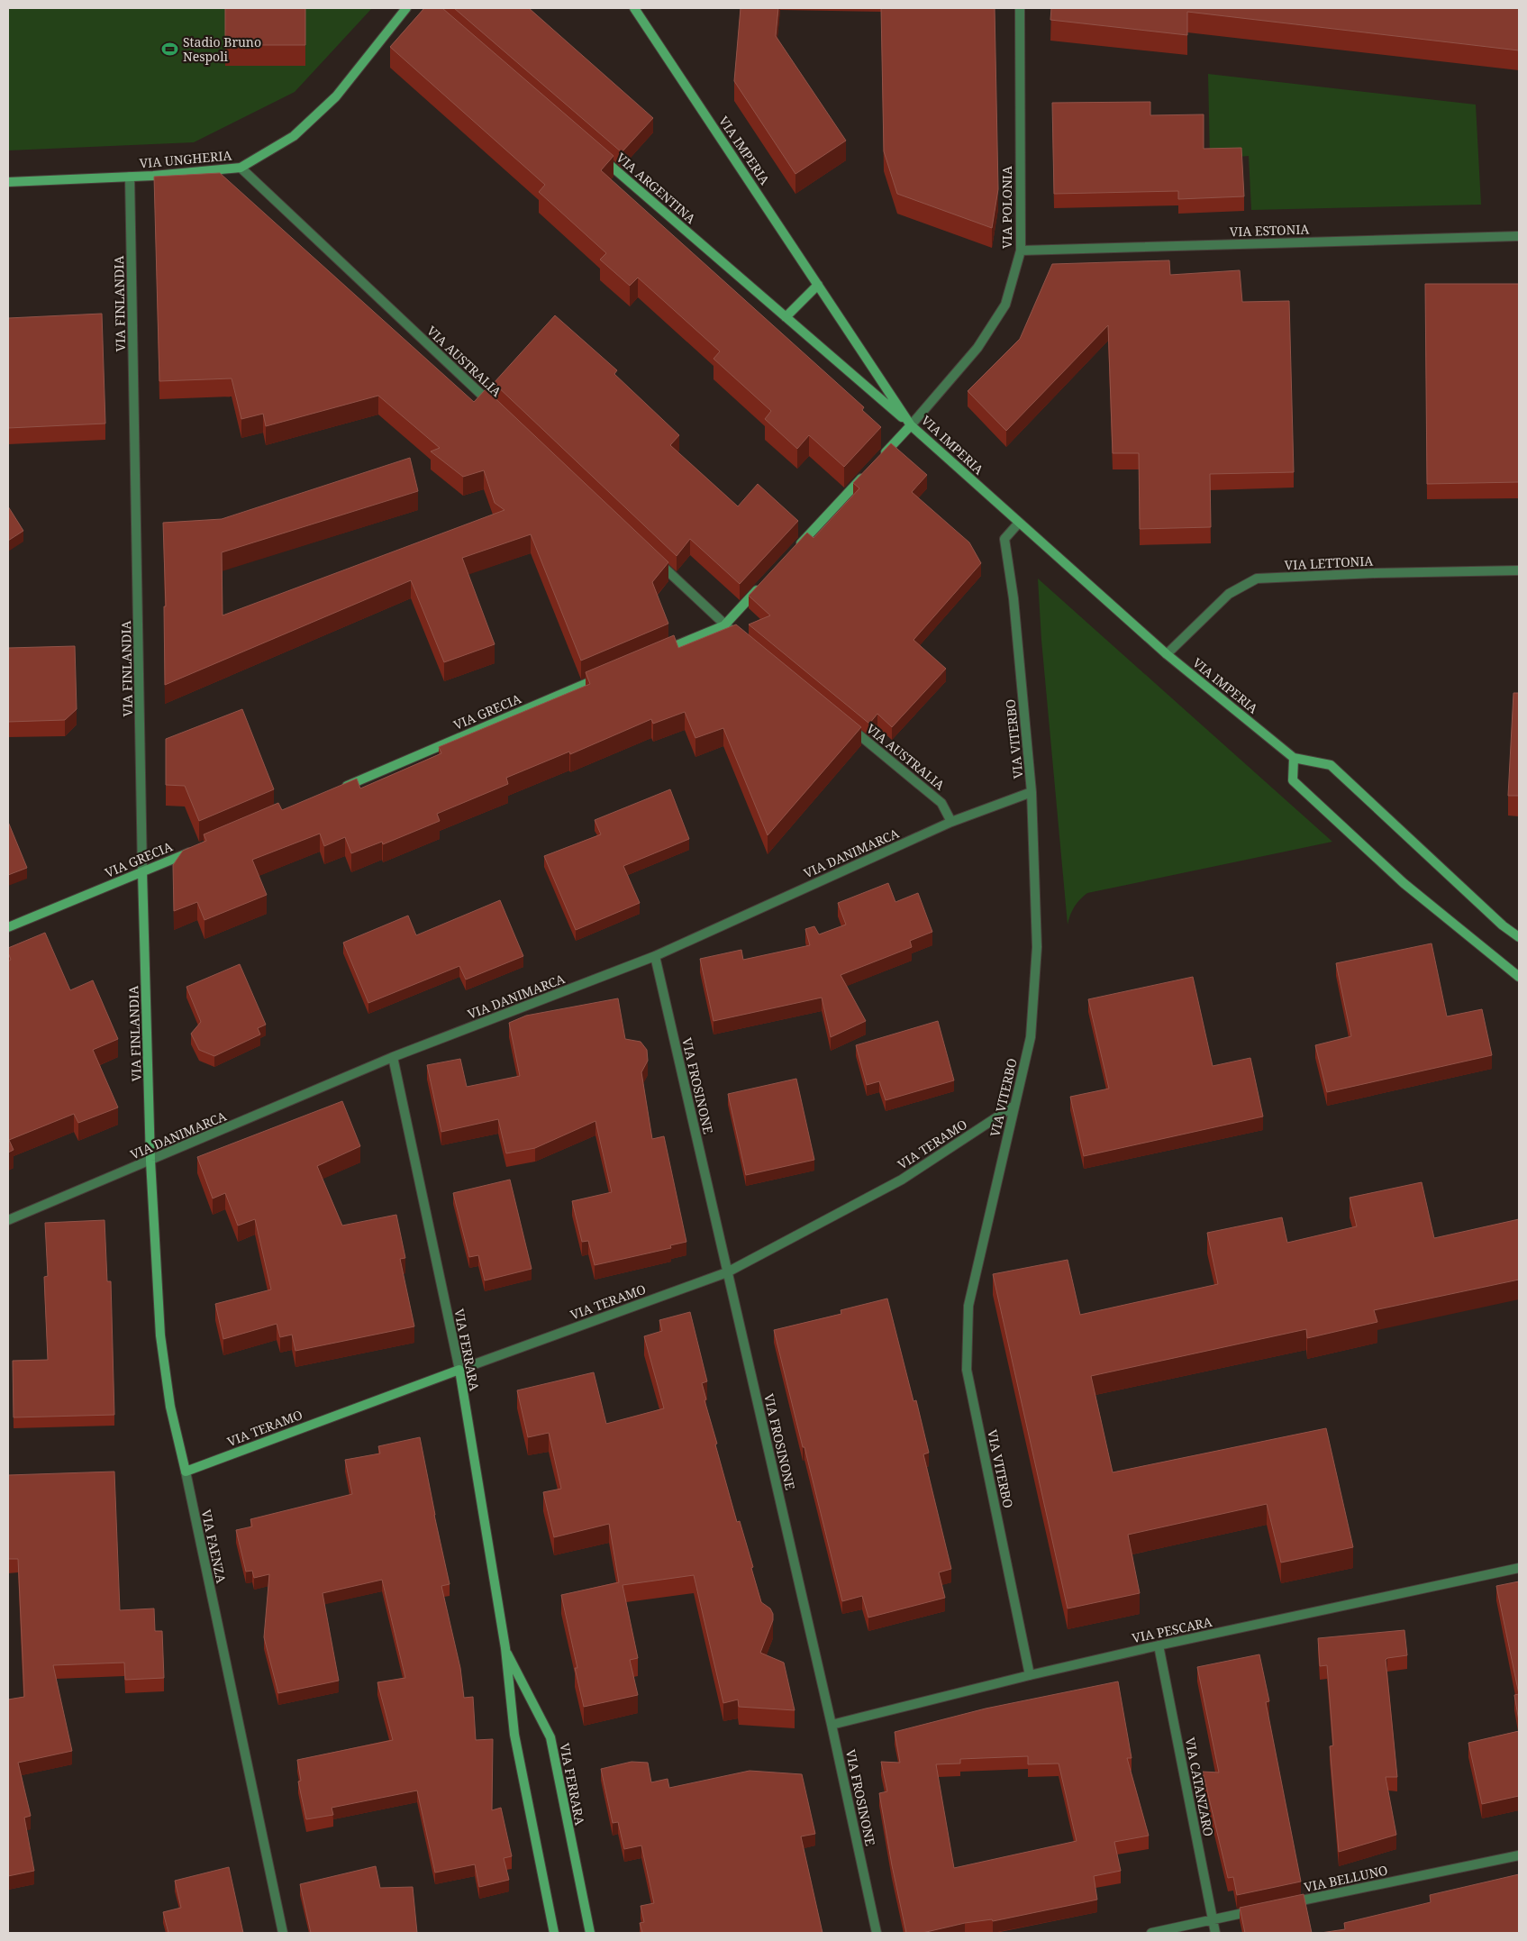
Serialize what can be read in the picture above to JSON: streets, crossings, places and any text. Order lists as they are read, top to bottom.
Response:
{
  "streets": {
    "street": [
      "VIA IMPERIA",
      "VIA UNGHERIA",
      "VIA ARGENTINA",
      "VIA POLONIA",
      "VIA ESTONIA",
      "VIA FINLANDIA",
      "VIA AUSTRALIA",
      "VIA LETTONIA",
      "VIA GRECIA",
      "VIA VITERBO",
      "VIA DANIMARCA",
      "VIA FROSINONE",
      "VIA TERAMO",
      "VIA FERRARA",
      "VIA FAENZA",
      "VIA PESCARA",
      "VIA CATANZARO",
      "VIA BELLUNO"
    ]
  },
  "crossings": [
    ["VIA IMPERIA", "VIA ARGENTINA"],
    ["VIA IMPERIA", "VIA POLONIA"],
    ["VIA IMPERIA", "VIA LETTONIA"],
    ["VIA IMPERIA", "VIA VITERBO"],
    ["VIA UNGHERIA", "VIA FINLANDIA"],
    ["VIA UNGHERIA", "VIA AUSTRALIA"],
    ["VIA ARGENTINA", "VIA POLONIA"],
    ["VIA POLONIA", "VIA ESTONIA"],
    ["VIA FINLANDIA", "VIA GRECIA"],
    ["VIA FINLANDIA", "VIA DANIMARCA"],
    ["VIA FINLANDIA", "VIA FAENZA"],
    ["VIA AUSTRALIA", "VIA DANIMARCA"],
    ["VIA VITERBO", "VIA DANIMARCA"],
    ["VIA VITERBO", "VIA TERAMO"],
    ["VIA VITERBO", "VIA PESCARA"],
    ["VIA DANIMARCA", "VIA FROSINONE"],
    ["VIA DANIMARCA", "VIA FERRARA"],
    ["VIA DANIMARCA", "VIA FAENZA"],
    ["VIA FROSINONE", "VIA TERAMO"],
    ["VIA FROSINONE", "VIA PESCARA"],
    ["VIA TERAMO", "VIA FERRARA"],
    ["VIA TERAMO", "VIA FAENZA"],
    ["VIA PESCARA", "VIA CATANZARO"]
  ],
  "places": {
    "sports": ["Stadio Bruno Nespoli"]
  }
}
